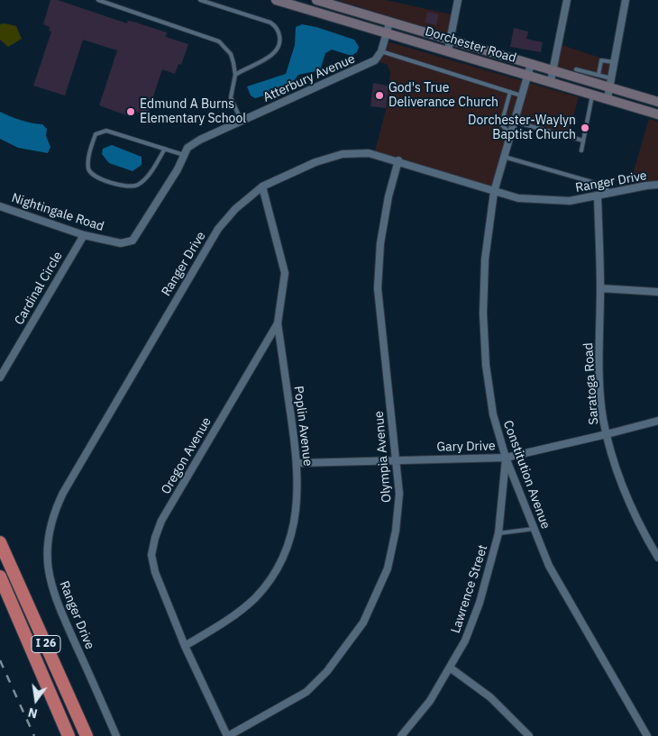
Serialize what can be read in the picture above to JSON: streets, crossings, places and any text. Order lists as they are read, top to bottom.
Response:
{
  "streets": {
    "highway": ["I 26"],
    "main road": ["Dorchester Road"],
    "street": [
      "Atterbury Avenue",
      "Ranger Drive",
      "Nightingale Road",
      "Cardinal Circle",
      "Saratoga Road",
      "Poplin Avenue",
      "Gary Drive",
      "Oregon Avenue",
      "Olympia Avenue",
      "Constitution Avenue",
      "Lawrence Street"
    ]
  },
  "crossings": [
    ["Dorchester Road", "Constitution Avenue"],
    ["Atterbury Avenue", "Nightingale Road"],
    ["Ranger Drive", "Saratoga Road"],
    ["Ranger Drive", "Oregon Avenue"],
    ["Ranger Drive", "Olympia Avenue"],
    ["Ranger Drive", "Constitution Avenue"],
    ["Nightingale Road", "Cardinal Circle"],
    ["Saratoga Road", "Gary Drive"],
    ["Poplin Avenue", "Gary Drive"],
    ["Poplin Avenue", "Oregon Avenue"],
    ["Gary Drive", "Olympia Avenue"],
    ["Gary Drive", "Constitution Avenue"],
    ["Gary Drive", "Lawrence Street"],
    ["Oregon Avenue", "Olympia Avenue"],
    ["Constitution Avenue", "Lawrence Street"]
  ],
  "places": ["God's True Deliverance Church", "Edmund A Burns Elementary School", "Dorchester-Waylyn Baptist Church"],
  "north": "bottom"
}
